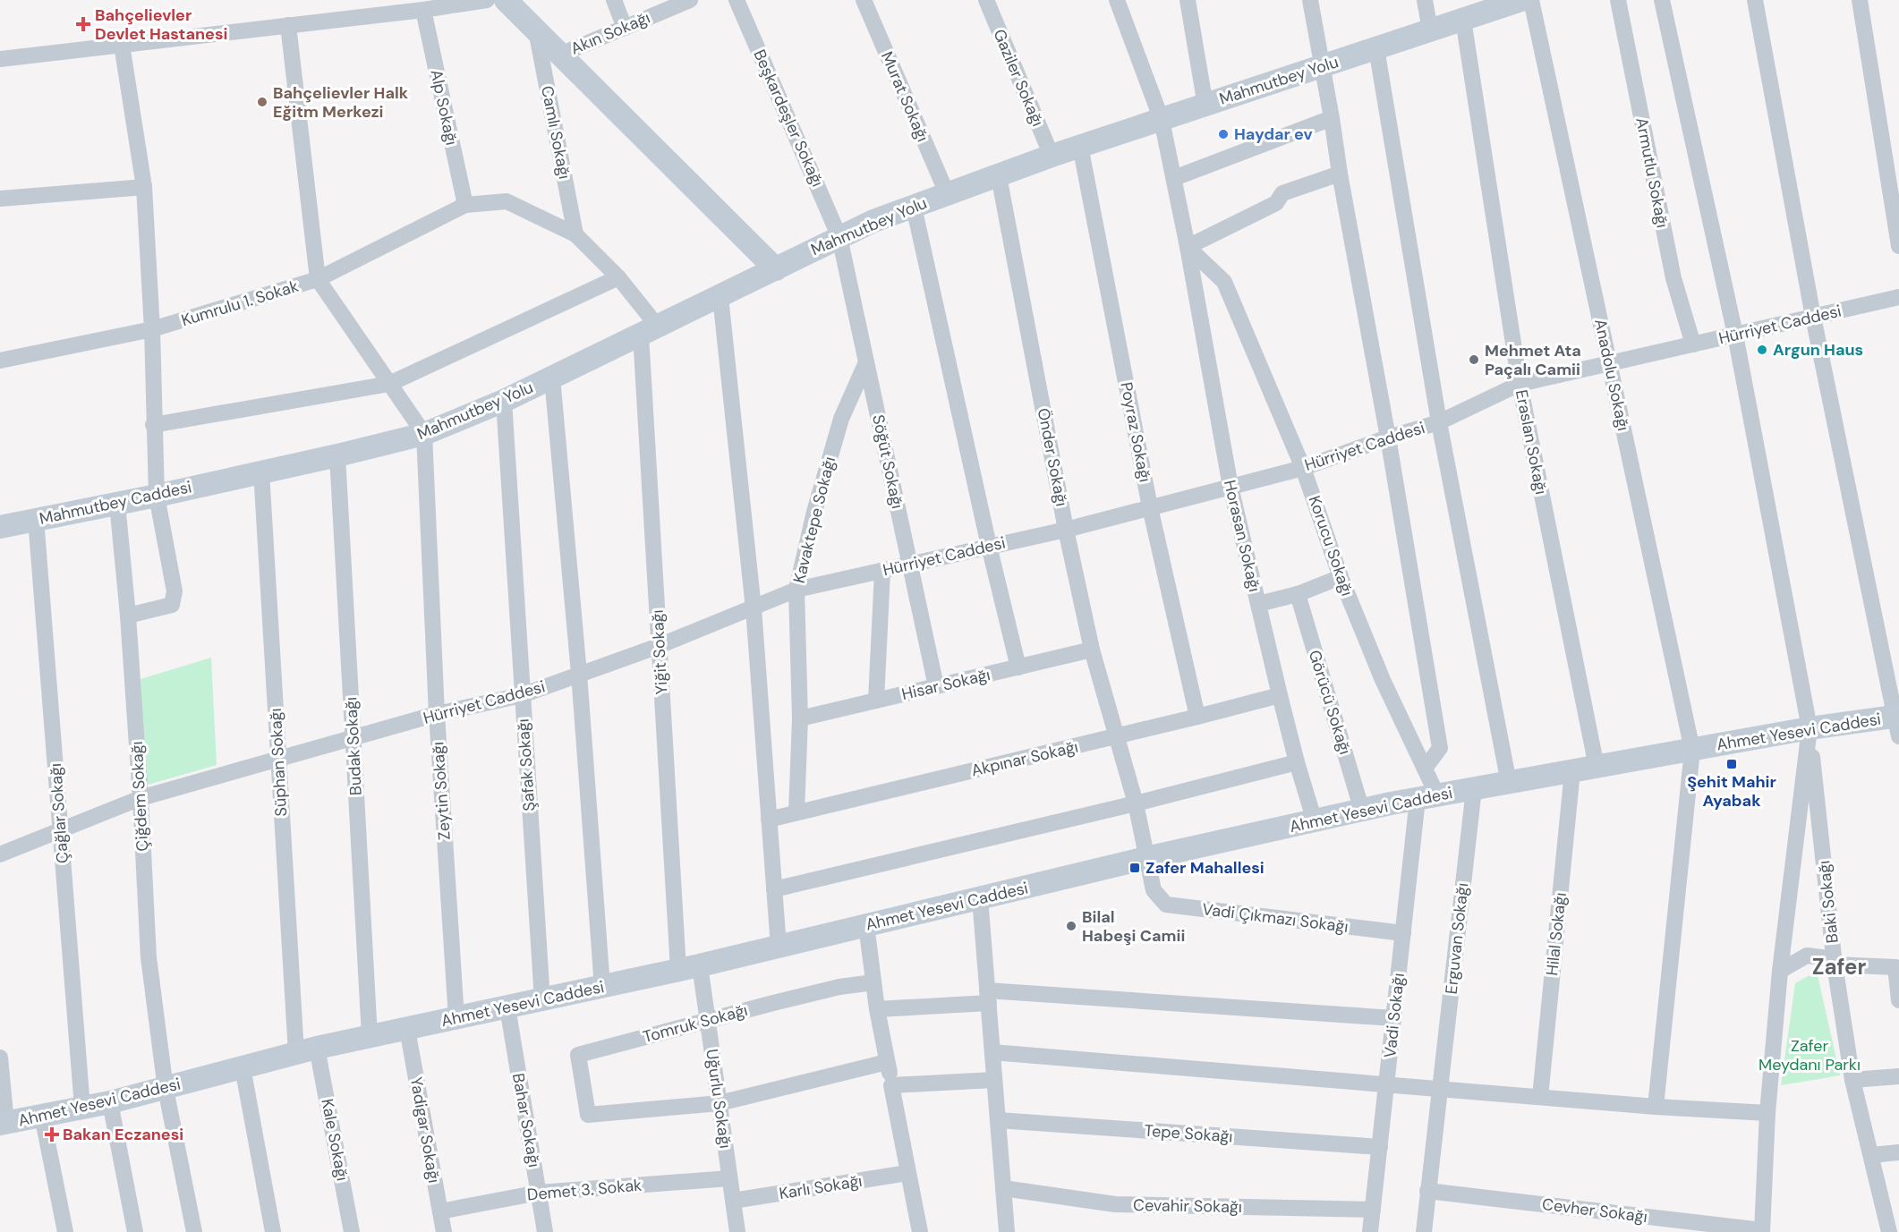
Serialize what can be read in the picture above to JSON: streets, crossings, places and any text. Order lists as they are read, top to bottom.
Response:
{
  "streets": {
    "street": [
      "Akın Sokağı",
      "Gaziler Sokağı",
      "Mahmutbey Yolu",
      "Murat Sokağı",
      "Alp Sokağı",
      "Beşkardeşler Sokağı",
      "Camlı Sokağı",
      "Armutlu Sokağı",
      "Kumrulu 1. Sokak",
      "Hürriyet Caddesi",
      "Anadolu Sokağı",
      "Poyraz Sokağı",
      "Eraslan Sokağı",
      "Önder Sokağı",
      "Söğüt Sokağı",
      "Mahmutbey Caddesi",
      "Kavaktepe Sokağı",
      "Horasan Sokağı",
      "Korucu Sokağı",
      "Yiğit Sokağı",
      "Hisar Sokağı",
      "Görücü Sokağı",
      "Ahmet Yesevi Caddesi",
      "Budak Sokağı",
      "Akpınar Sokağı",
      "Süphan Sokağı",
      "Şafak Sokağı",
      "Zeytin Sokağı",
      "Çiğdem Sokağı",
      "Çağlar Sokağı",
      "Baki Sokağı",
      "Vadi Çıkmazı Sokağı",
      "Hilal Sokağı",
      "Erguvan Sokağı",
      "Vadi Sokağı",
      "Tomruk Sokağı",
      "Uğurlu Sokağı",
      "Bahar Sokağı",
      "Yadigar Sokağı",
      "Tepe Sokağı",
      "Kale Sokağı",
      "Karlı Sokağı",
      "Demet 3. Sokak",
      "Cevahir Sokağı",
      "Cevher Sokağı"
    ]
  },
  "crossings": [
    ["Gaziler Sokağı", "Mahmutbey Yolu"],
    ["Mahmutbey Yolu", "Murat Sokağı"],
    ["Mahmutbey Yolu", "Beşkardeşler Sokağı"],
    ["Mahmutbey Yolu", "Poyraz Sokağı"],
    ["Mahmutbey Yolu", "Eraslan Sokağı"],
    ["Mahmutbey Yolu", "Önder Sokağı"],
    ["Mahmutbey Yolu", "Söğüt Sokağı"],
    ["Mahmutbey Yolu", "Mahmutbey Caddesi"],
    ["Mahmutbey Yolu", "Horasan Sokağı"],
    ["Mahmutbey Yolu", "Yiğit Sokağı"],
    ["Mahmutbey Yolu", "Budak Sokağı"],
    ["Mahmutbey Yolu", "Süphan Sokağı"],
    ["Mahmutbey Yolu", "Şafak Sokağı"],
    ["Mahmutbey Yolu", "Zeytin Sokağı"],
    ["Alp Sokağı", "Kumrulu 1. Sokak"],
    ["Beşkardeşler Sokağı", "Söğüt Sokağı"],
    ["Armutlu Sokağı", "Hürriyet Caddesi"],
    ["Hürriyet Caddesi", "Anadolu Sokağı"],
    ["Hürriyet Caddesi", "Poyraz Sokağı"],
    ["Hürriyet Caddesi", "Eraslan Sokağı"],
    ["Hürriyet Caddesi", "Önder Sokağı"],
    ["Hürriyet Caddesi", "Söğüt Sokağı"],
    ["Hürriyet Caddesi", "Kavaktepe Sokağı"],
    ["Hürriyet Caddesi", "Horasan Sokağı"],
    ["Hürriyet Caddesi", "Korucu Sokağı"],
    ["Hürriyet Caddesi", "Yiğit Sokağı"],
    ["Hürriyet Caddesi", "Budak Sokağı"],
    ["Hürriyet Caddesi", "Süphan Sokağı"],
    ["Hürriyet Caddesi", "Şafak Sokağı"],
    ["Hürriyet Caddesi", "Zeytin Sokağı"],
    ["Hürriyet Caddesi", "Çiğdem Sokağı"],
    ["Hürriyet Caddesi", "Çağlar Sokağı"],
    ["Anadolu Sokağı", "Ahmet Yesevi Caddesi"],
    ["Poyraz Sokağı", "Akpınar Sokağı"],
    ["Eraslan Sokağı", "Ahmet Yesevi Caddesi"],
    ["Önder Sokağı", "Hisar Sokağı"],
    ["Önder Sokağı", "Akpınar Sokağı"],
    ["Önder Sokağı", "Vadi Çıkmazı Sokağı"],
    ["Söğüt Sokağı", "Kavaktepe Sokağı"],
    ["Söğüt Sokağı", "Hisar Sokağı"],
    ["Mahmutbey Caddesi", "Çiğdem Sokağı"],
    ["Mahmutbey Caddesi", "Çağlar Sokağı"],
    ["Kavaktepe Sokağı", "Hisar Sokağı"],
    ["Kavaktepe Sokağı", "Akpınar Sokağı"],
    ["Horasan Sokağı", "Korucu Sokağı"],
    ["Horasan Sokağı", "Ahmet Yesevi Caddesi"],
    ["Horasan Sokağı", "Akpınar Sokağı"],
    ["Korucu Sokağı", "Ahmet Yesevi Caddesi"],
    ["Korucu Sokağı", "Vadi Sokağı"],
    ["Yiğit Sokağı", "Ahmet Yesevi Caddesi"],
    ["Yiğit Sokağı", "Uğurlu Sokağı"],
    ["Görücü Sokağı", "Ahmet Yesevi Caddesi"],
    ["Ahmet Yesevi Caddesi", "Budak Sokağı"],
    ["Ahmet Yesevi Caddesi", "Süphan Sokağı"],
    ["Ahmet Yesevi Caddesi", "Şafak Sokağı"],
    ["Ahmet Yesevi Caddesi", "Zeytin Sokağı"],
    ["Ahmet Yesevi Caddesi", "Çiğdem Sokağı"],
    ["Ahmet Yesevi Caddesi", "Çağlar Sokağı"],
    ["Ahmet Yesevi Caddesi", "Baki Sokağı"],
    ["Ahmet Yesevi Caddesi", "Vadi Çıkmazı Sokağı"],
    ["Ahmet Yesevi Caddesi", "Hilal Sokağı"],
    ["Ahmet Yesevi Caddesi", "Erguvan Sokağı"],
    ["Ahmet Yesevi Caddesi", "Vadi Sokağı"],
    ["Ahmet Yesevi Caddesi", "Uğurlu Sokağı"],
    ["Ahmet Yesevi Caddesi", "Bahar Sokağı"],
    ["Ahmet Yesevi Caddesi", "Yadigar Sokağı"],
    ["Ahmet Yesevi Caddesi", "Kale Sokağı"],
    ["Süphan Sokağı", "Kale Sokağı"],
    ["Vadi Çıkmazı Sokağı", "Vadi Sokağı"],
    ["Erguvan Sokağı", "Cevher Sokağı"],
    ["Vadi Sokağı", "Tepe Sokağı"],
    ["Vadi Sokağı", "Cevahir Sokağı"],
    ["Tomruk Sokağı", "Uğurlu Sokağı"],
    ["Uğurlu Sokağı", "Karlı Sokağı"],
    ["Uğurlu Sokağı", "Demet 3. Sokak"],
    ["Bahar Sokağı", "Demet 3. Sokak"],
    ["Yadigar Sokağı", "Demet 3. Sokak"]
  ],
  "districts": ["Zafer"],
  "parks": ["Zafer Meydanı Parkı"],
  "places": {
    "health": ["Bahçelievler Devlet Hastanesi", "Bakan Eczanesi"],
    "other": [
      "Bahçelievler Halk Eğitm Merkezi",
      "Haydar ev",
      "Argun Haus",
      "Mehmet Ata Paçalı Camii",
      "Bilal Habeşi Camii"
    ],
    "transit": ["Şehit Mahir Ayabak", "Zafer Mahallesi"]
  }
}
